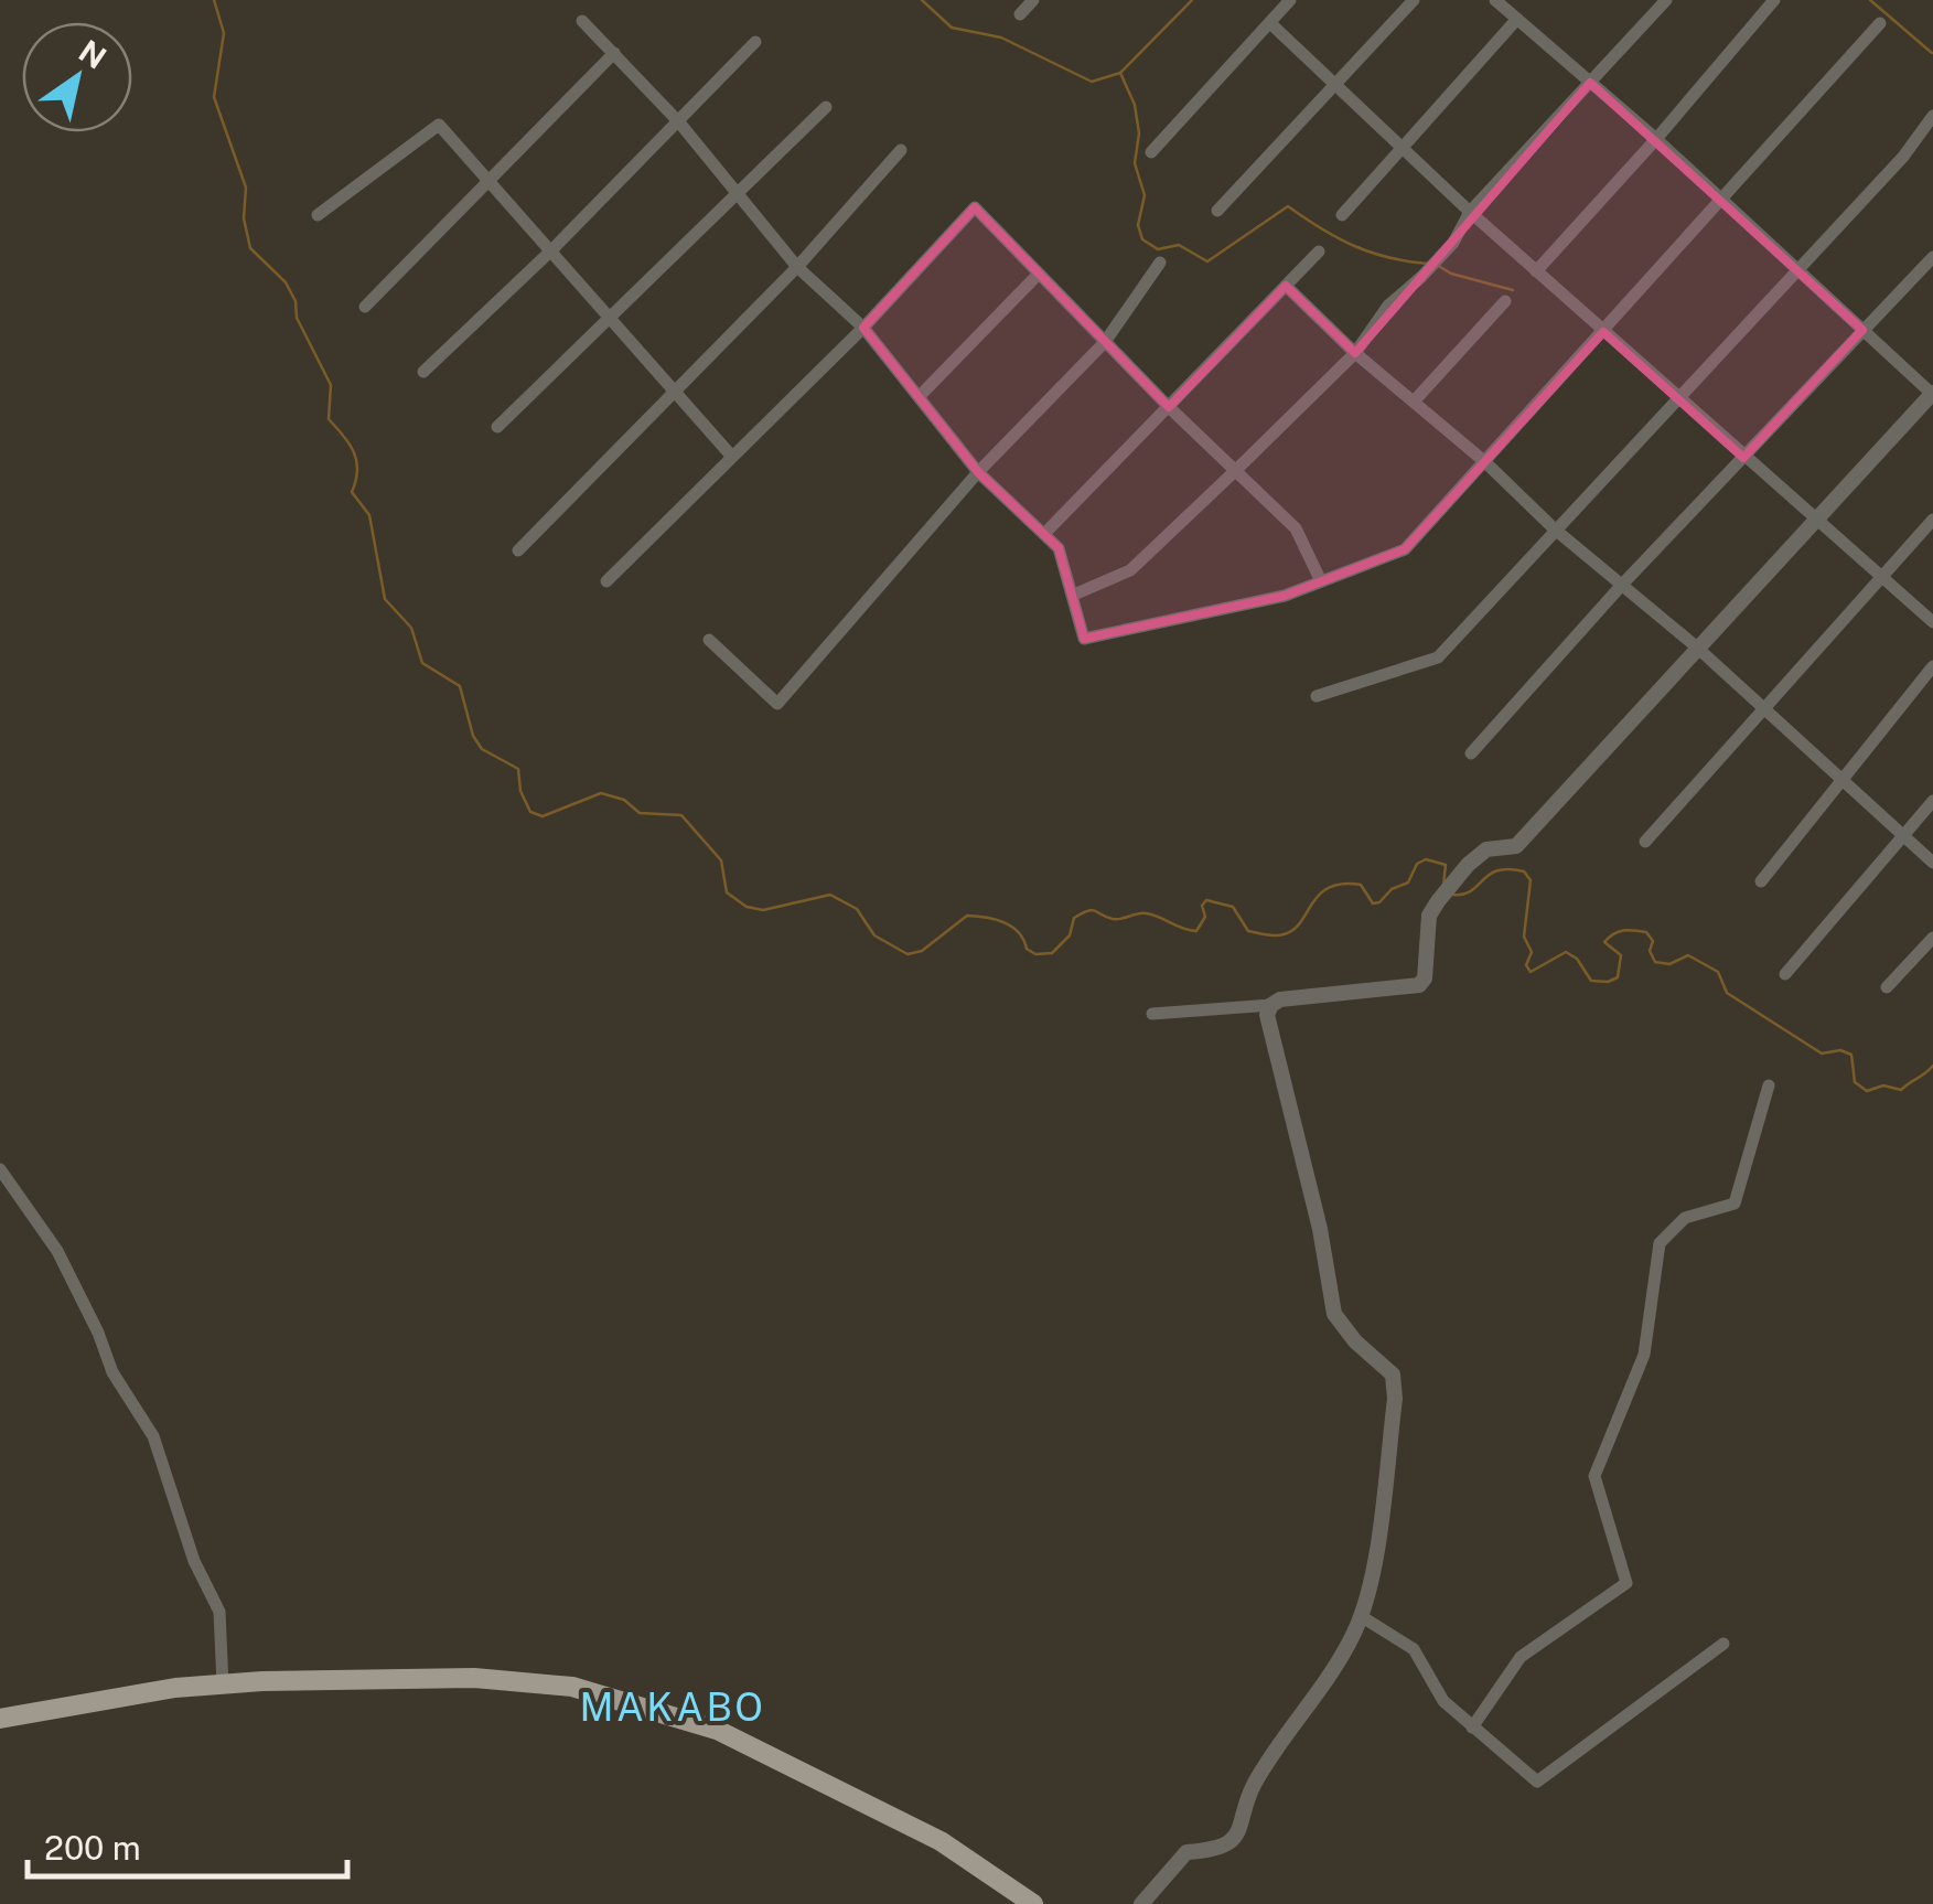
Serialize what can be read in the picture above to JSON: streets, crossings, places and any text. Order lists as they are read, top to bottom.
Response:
{
  "districts": ["MAKABO"],
  "scale_bar": "200 m",
  "north": "top right"
}
